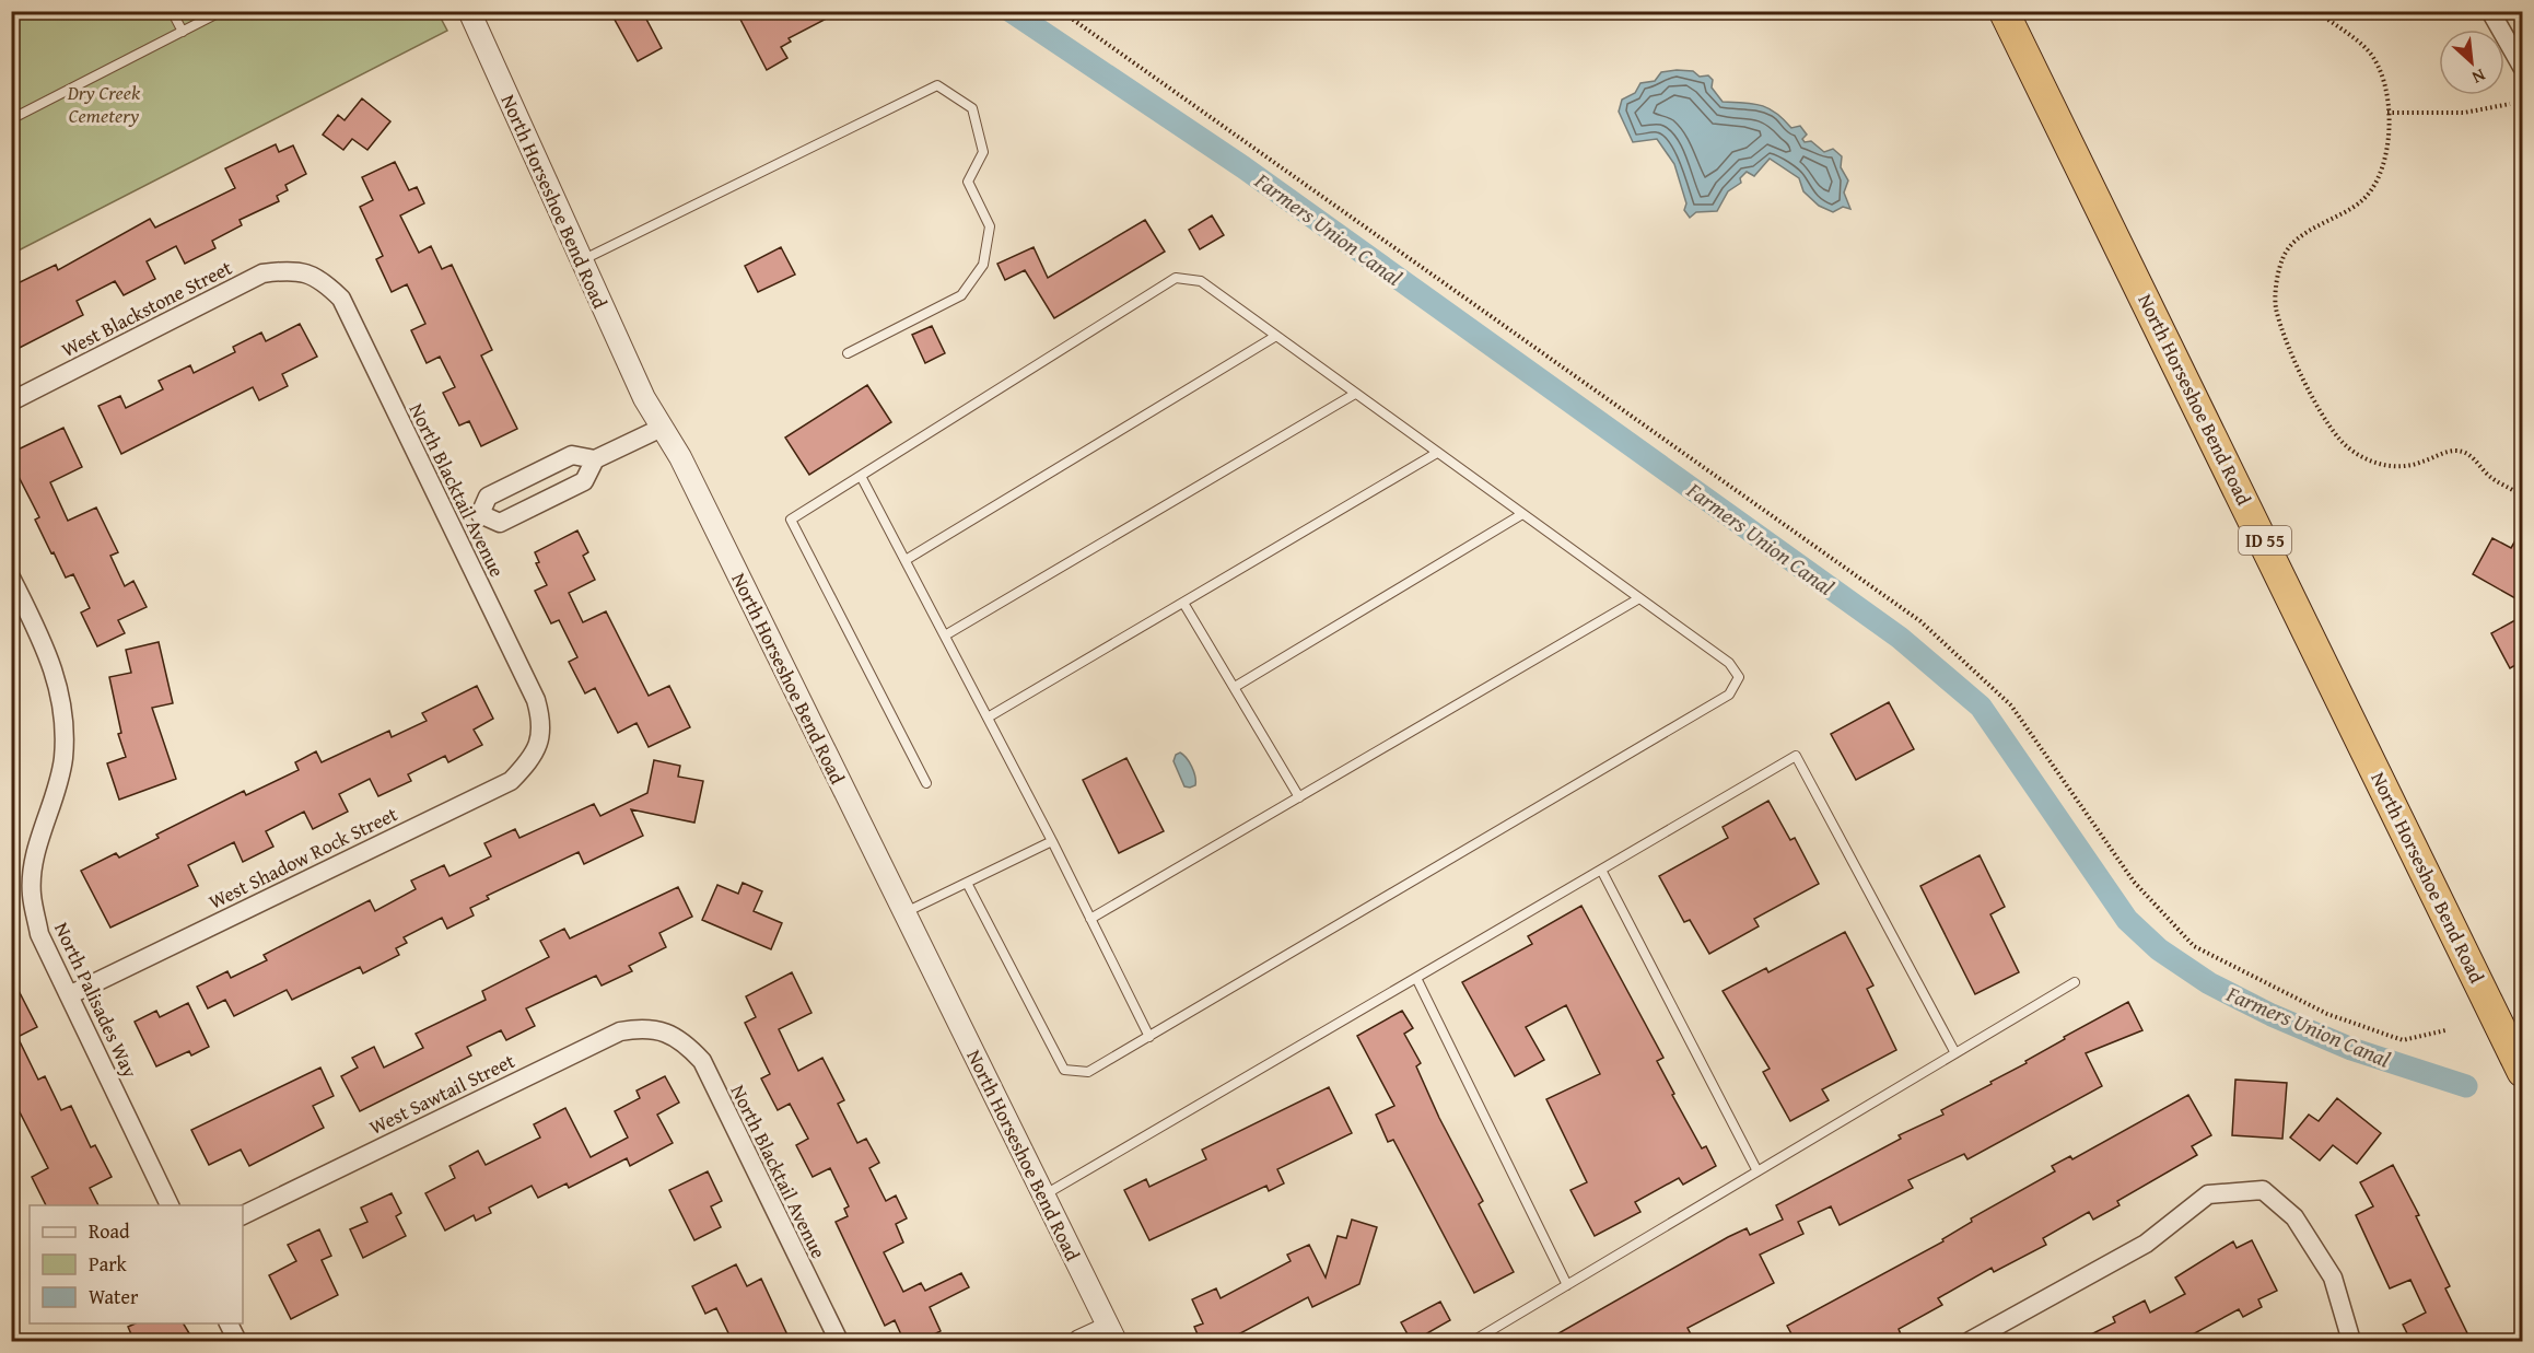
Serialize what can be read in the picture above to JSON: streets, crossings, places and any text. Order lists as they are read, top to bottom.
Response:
{
  "streets": {
    "highway": ["North Horseshoe Bend Road", "ID 55"],
    "street": [
      "West Blackstone Street",
      "North Blacktail Avenue",
      "West Shadow Rock Street",
      "North Palisades Way",
      "West Sawtail Street"
    ]
  },
  "crossings": [
    ["West Blackstone Street", "North Blacktail Avenue"],
    ["North Blacktail Avenue", "West Shadow Rock Street"],
    ["North Blacktail Avenue", "West Sawtail Street"],
    ["West Shadow Rock Street", "North Palisades Way"]
  ],
  "water": ["Farmers Union Canal"],
  "parks": ["Dry Creek Cemetery"],
  "legend": ["Road", "Park", "Water"],
  "north": "bottom right"
}
